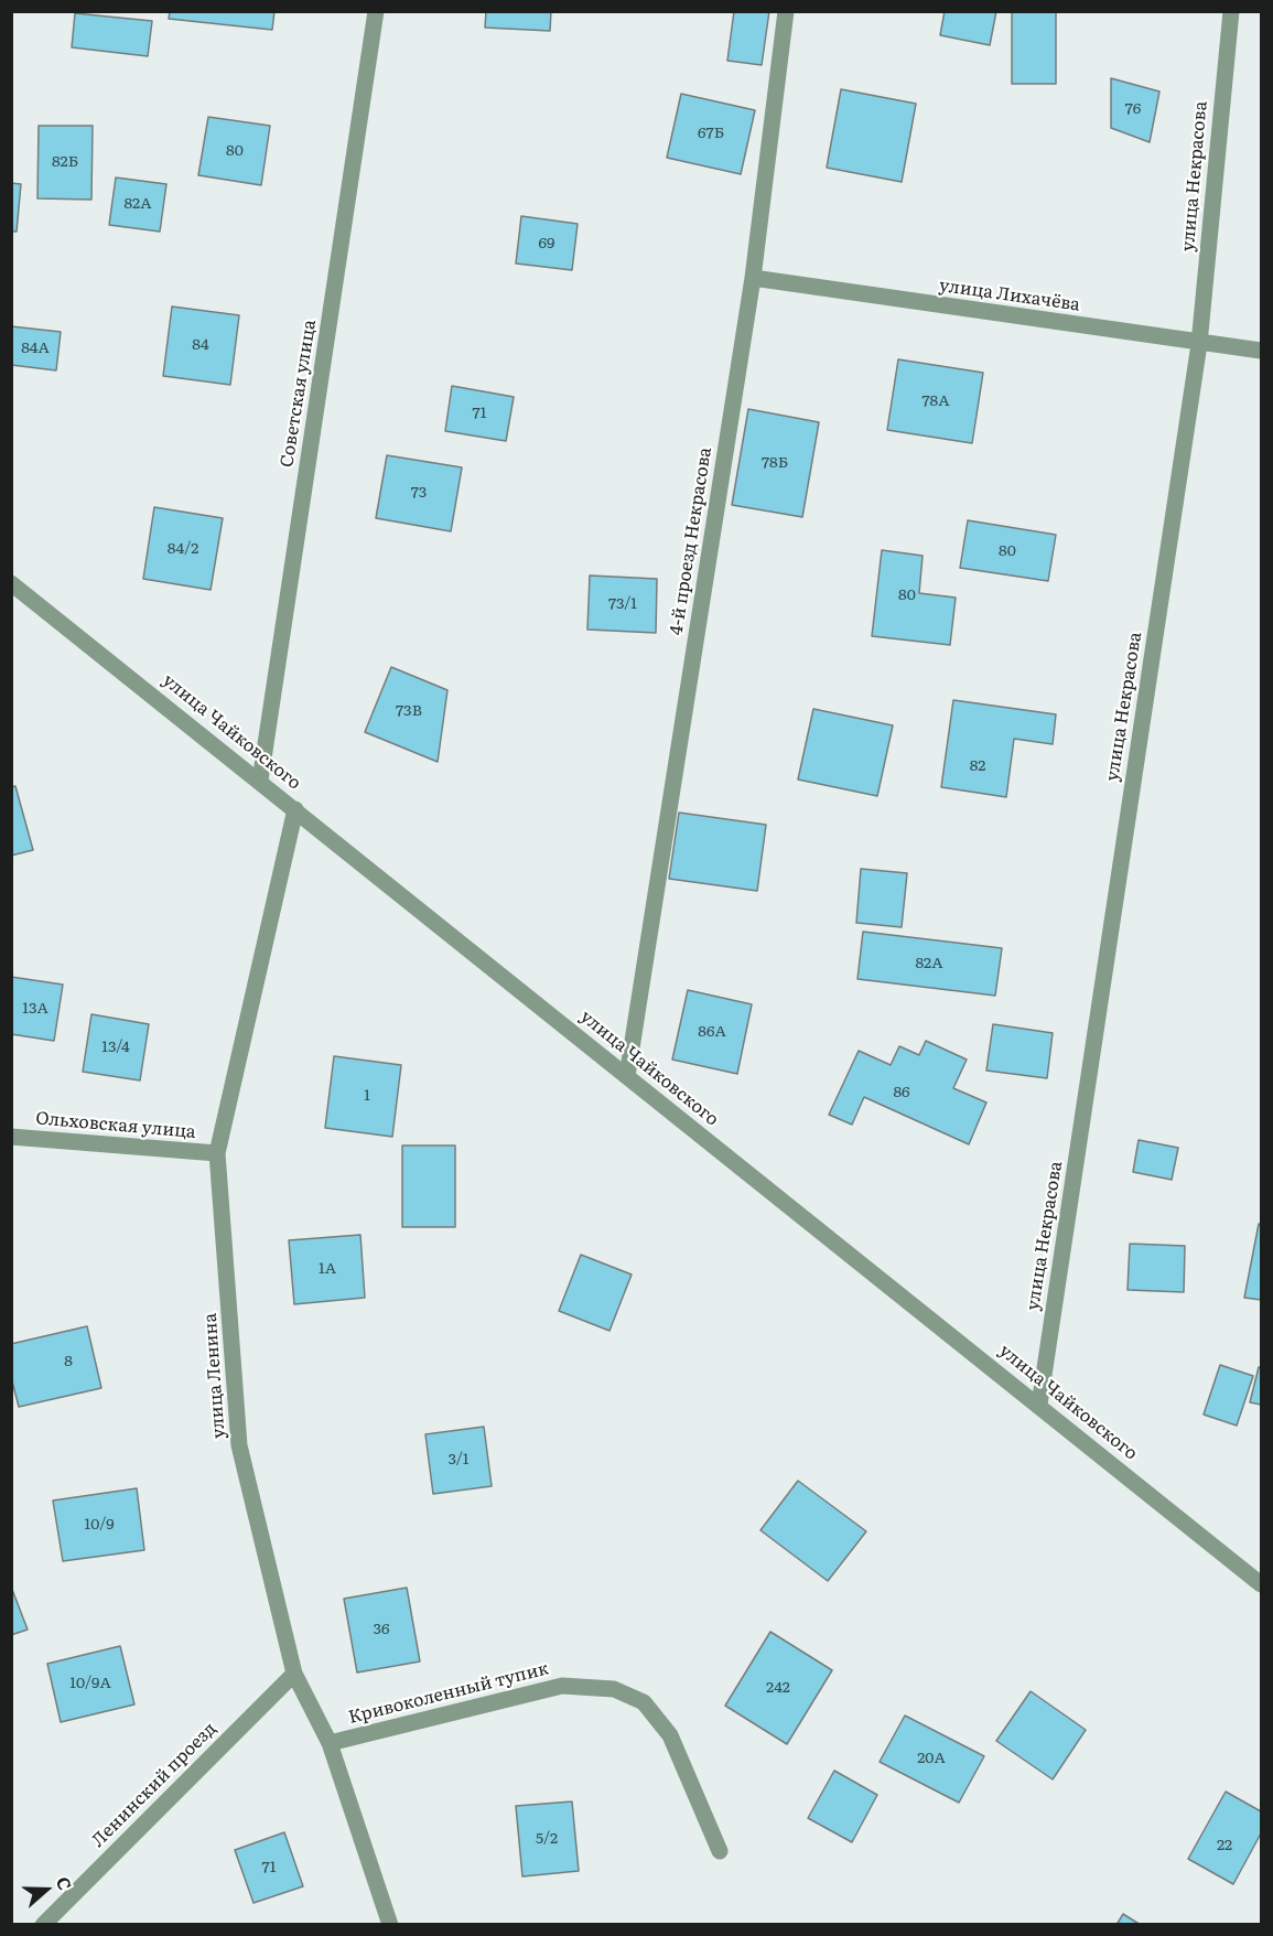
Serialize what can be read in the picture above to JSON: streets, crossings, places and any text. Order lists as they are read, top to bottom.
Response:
{
  "streets": {
    "street": [
      "улица Некрасова",
      "улица Лихачёва",
      "Советская улица",
      "4-й проезд Некрасова",
      "улица Чайковского",
      "Ольховская улица",
      "улица Ленина",
      "Кривоколенный тупик",
      "Ленинский проезд"
    ]
  },
  "crossings": [
    ["улица Некрасова", "улица Лихачёва"],
    ["улица Некрасова", "улица Чайковского"],
    ["улица Лихачёва", "4-й проезд Некрасова"],
    ["Советская улица", "улица Чайковского"],
    ["4-й проезд Некрасова", "улица Чайковского"],
    ["улица Чайковского", "улица Ленина"],
    ["Ольховская улица", "улица Ленина"],
    ["улица Ленина", "Кривоколенный тупик"],
    ["улица Ленина", "Ленинский проезд"]
  ],
  "house_numbers": [
    "76",
    "67Б",
    "80",
    "82Б",
    "82А",
    "69",
    "84",
    "84А",
    "78А",
    "71",
    "78Б",
    "73",
    "84/2",
    "80",
    "80",
    "73/1",
    "73В",
    "82",
    "82А",
    "13А",
    "86А",
    "13/4",
    "86",
    "1",
    "1А",
    "8",
    "3/1",
    "10/9",
    "36",
    "10/9А",
    "242",
    "20А",
    "5/2",
    "22",
    "71"
  ],
  "north": "right"
}
